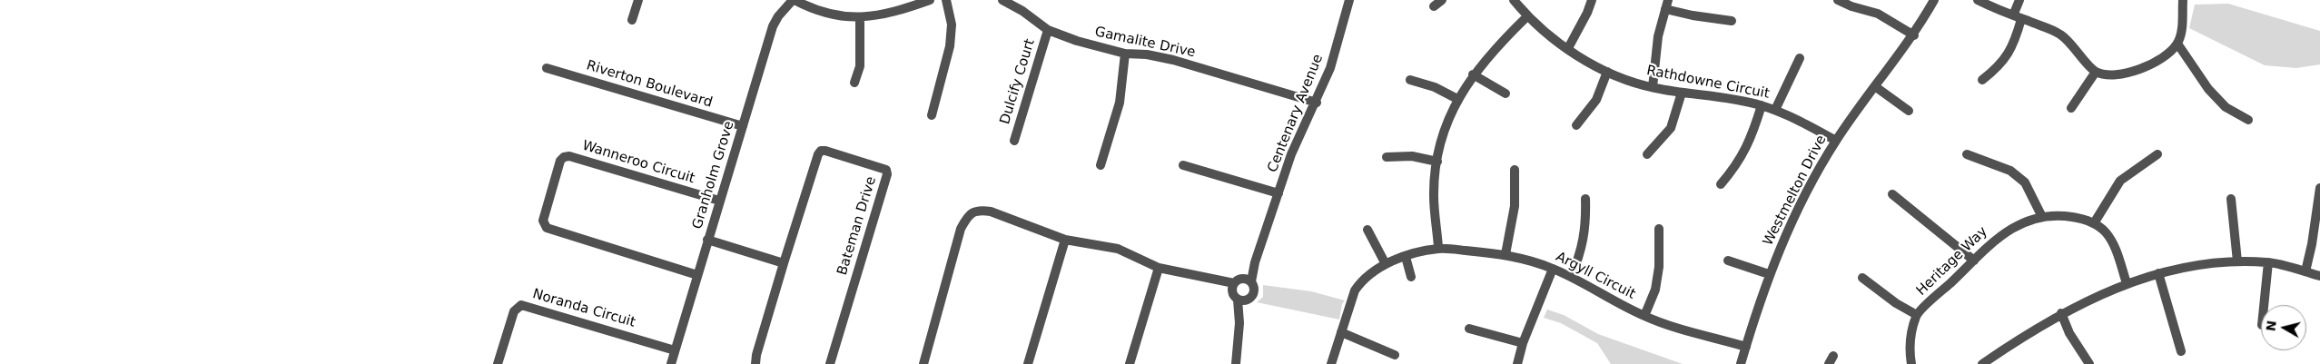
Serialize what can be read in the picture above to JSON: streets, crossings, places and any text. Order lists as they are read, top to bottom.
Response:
{
  "streets": {
    "street": [
      "Gamalite Drive",
      "Dulcify Court",
      "Rathdowne Circuit",
      "Riverton Boulevard",
      "Centenary Avenue",
      "Wanneroo Circuit",
      "Granholm Grove",
      "Westmelton Drive",
      "Bateman Drive",
      "Heritage Way",
      "Argyll Circuit",
      "Noranda Circuit"
    ]
  },
  "crossings": [
    ["Gamalite Drive", "Dulcify Court"],
    ["Gamalite Drive", "Centenary Avenue"],
    ["Rathdowne Circuit", "Westmelton Drive"],
    ["Riverton Boulevard", "Granholm Grove"],
    ["Wanneroo Circuit", "Granholm Grove"],
    ["Granholm Grove", "Noranda Circuit"],
    ["Westmelton Drive", "Argyll Circuit"]
  ],
  "north": "left"
}
